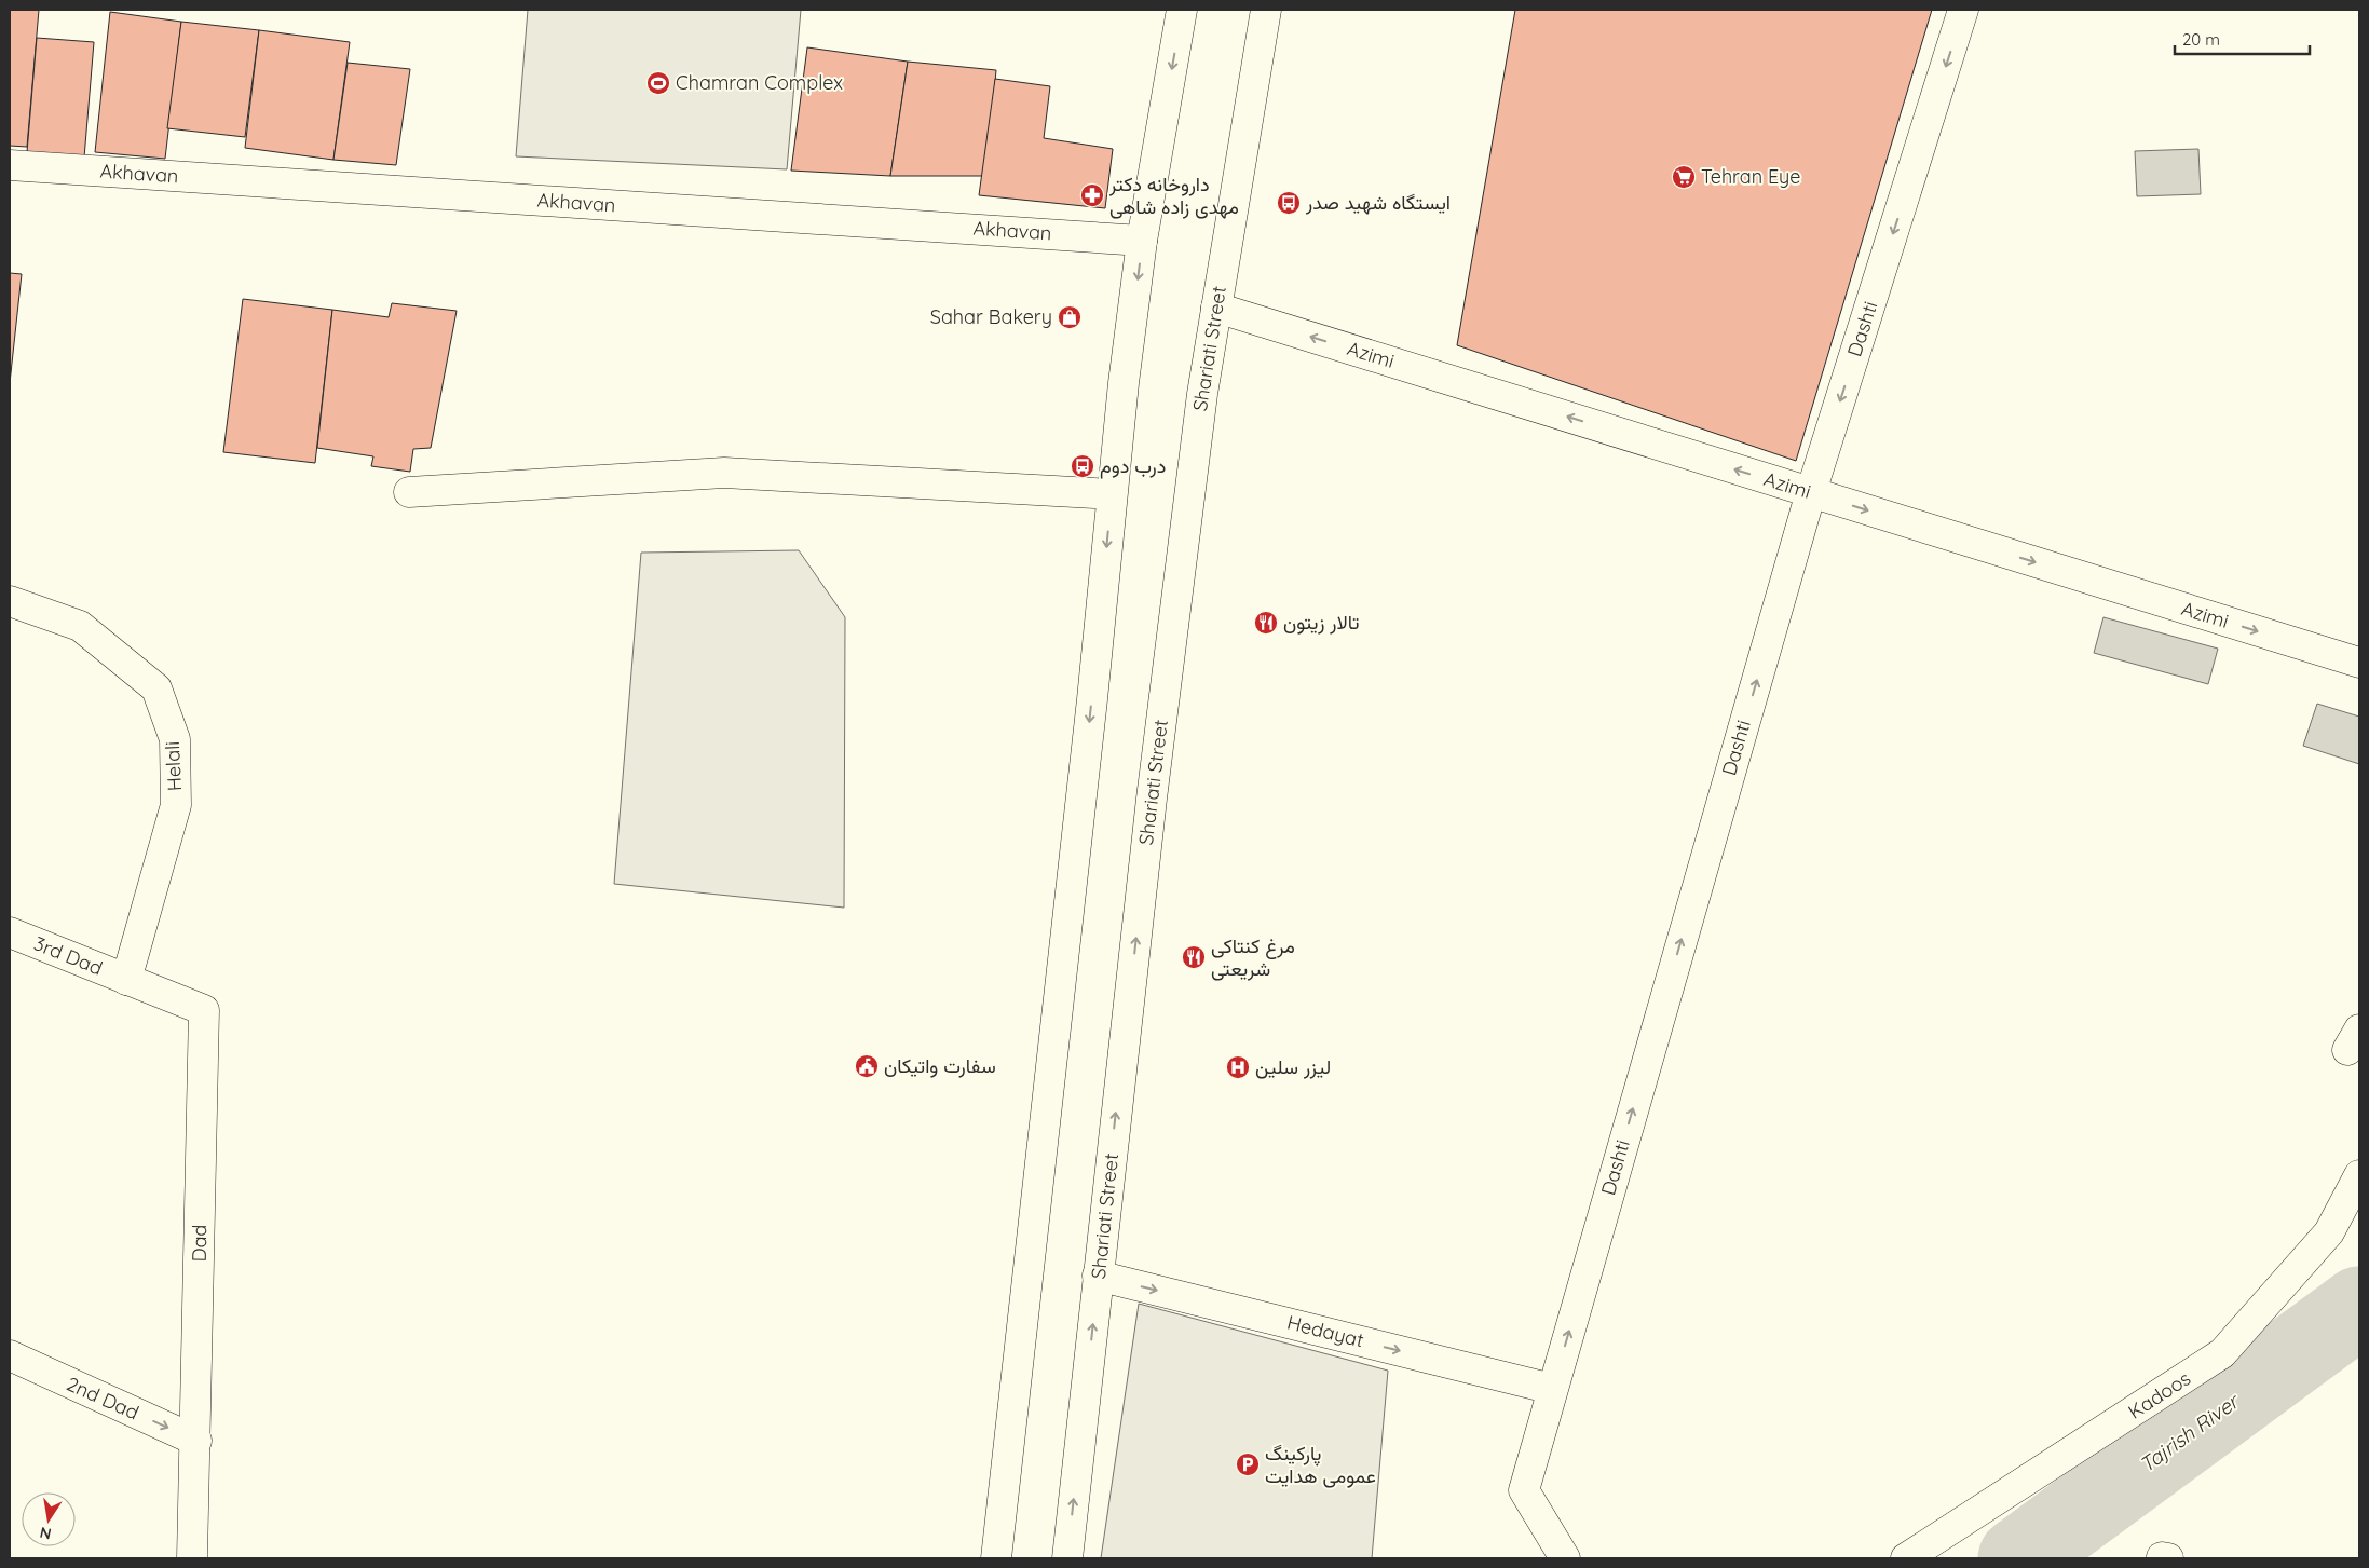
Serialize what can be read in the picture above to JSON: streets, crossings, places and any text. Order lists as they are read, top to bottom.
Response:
{
  "streets": {
    "street": [
      "Akhavan",
      "Dashti",
      "Shariati Street",
      "Azimi",
      "Helali",
      "3rd Dad",
      "Dad",
      "Hedayat",
      "Kadoos",
      "2nd Dad"
    ]
  },
  "crossings": [
    ["Dashti", "Azimi"],
    ["Dashti", "Hedayat"],
    ["Shariati Street", "Azimi"],
    ["Shariati Street", "Hedayat"],
    ["Helali", "3rd Dad"],
    ["Helali", "Dad"],
    ["3rd Dad", "Dad"],
    ["Dad", "2nd Dad"]
  ],
  "one_way": ["Hedayat", "2nd Dad"],
  "water": ["Tajrish River"],
  "places": {
    "sports": ["Chamran Complex"],
    "supermarket": ["Tehran Eye"],
    "pharmacy": ["داروخانه دکتر مهدی زاده شاهی"],
    "bus stop": ["ایستگاه شهید صدر", "درب دوم"],
    "shop": ["Sahar Bakery"],
    "restaurant": ["تالار زیتون", "مرغ کنتاکی شریعتی"],
    "public building": ["سفارت واتیکان"],
    "hospital": ["لیزر سلین"],
    "parking": ["پارکینگ عمومی هدایت"]
  },
  "scale_bar": "20 m",
  "north": "bottom"
}
